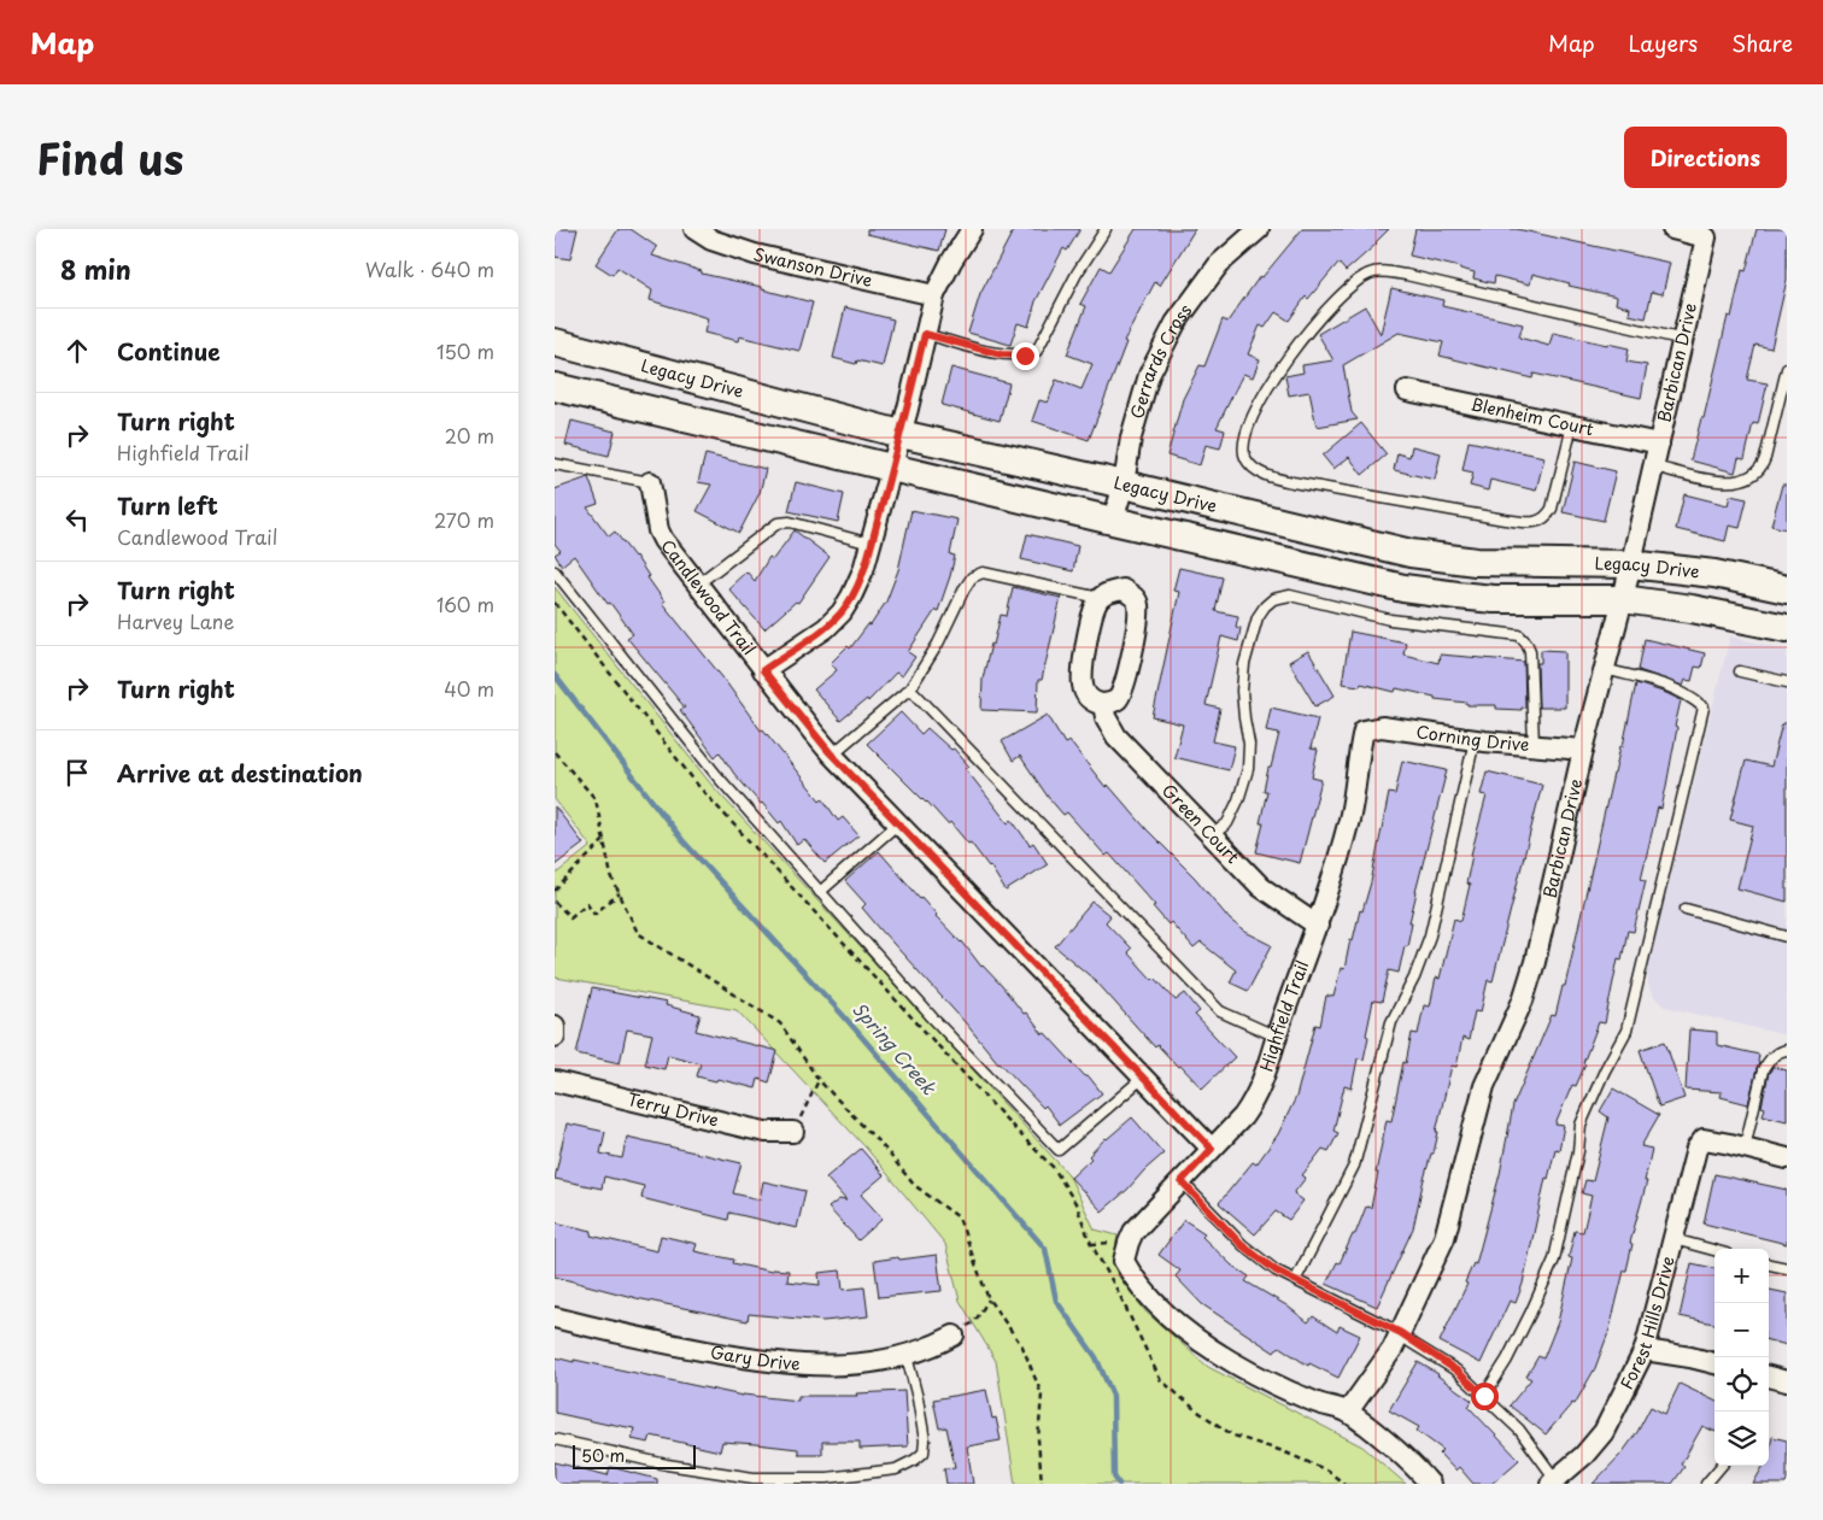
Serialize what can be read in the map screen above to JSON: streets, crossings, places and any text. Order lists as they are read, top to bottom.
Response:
{
  "streets": {
    "main road": ["Legacy Drive"],
    "street": [
      "Swanson Drive",
      "Gerrards Cross",
      "Barbican Drive",
      "Blenheim Court",
      "Candlewood Trail",
      "Corning Drive",
      "Green Court",
      "Highfield Trail",
      "Terry Drive",
      "Forest Hills Drive",
      "Gary Drive"
    ]
  },
  "crossings": [
    ["Gerrards Cross", "Legacy Drive"],
    ["Barbican Drive", "Legacy Drive"],
    ["Barbican Drive", "Blenheim Court"],
    ["Barbican Drive", "Corning Drive"],
    ["Barbican Drive", "Highfield Trail"],
    ["Candlewood Trail", "Highfield Trail"],
    ["Corning Drive", "Highfield Trail"],
    ["Green Court", "Highfield Trail"]
  ],
  "water": ["Spring Creek"],
  "scale_bar": "50 m",
  "page": {
    "header": "Map",
    "nav": ["Map", "Layers", "Share"],
    "title": "Find us",
    "buttons": "Directions",
    "heading": ["8 min", "Walk · 640 m"],
    "list": [
      ["Continue", "150 m"],
      ["Turn right", "Highfield Trail", "20 m"],
      ["Turn left", "Candlewood Trail", "270 m"],
      ["Turn right", "Harvey Lane", "160 m"],
      ["Turn right", "40 m"],
      "Arrive at destination"
    ],
    "map_buttons": ["+", "−"],
    "scale": "50 m"
  }
}
